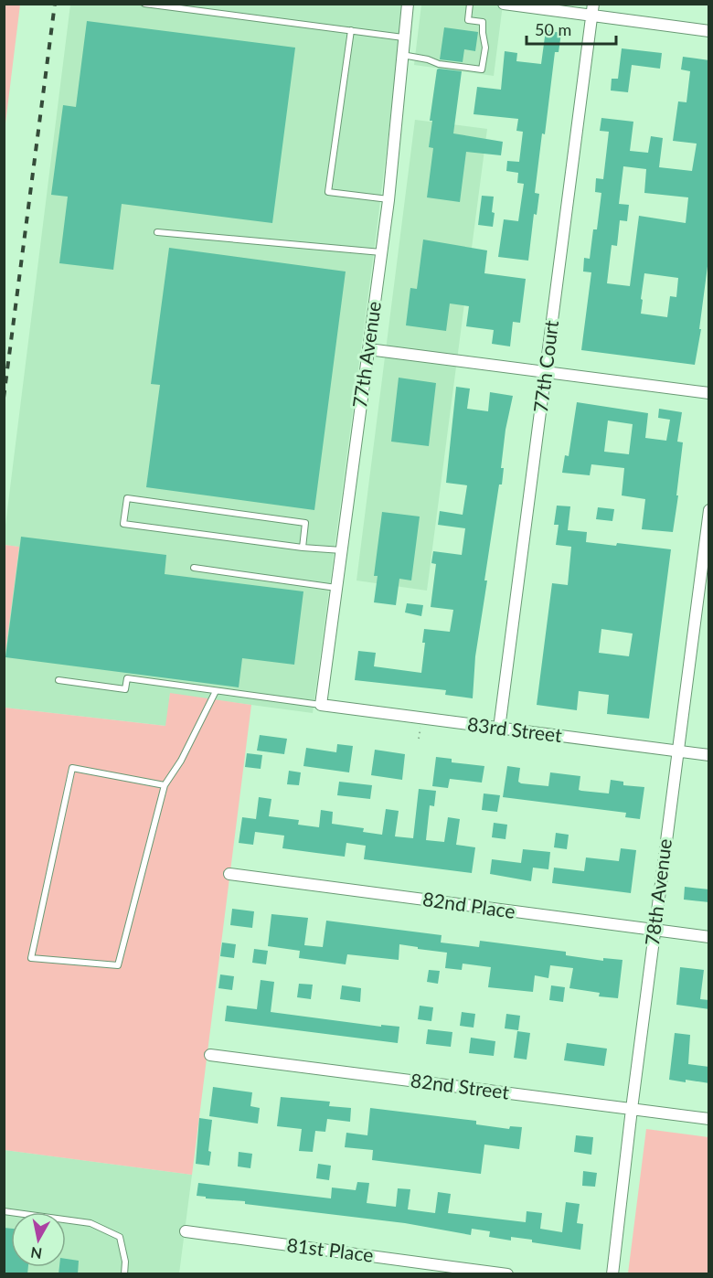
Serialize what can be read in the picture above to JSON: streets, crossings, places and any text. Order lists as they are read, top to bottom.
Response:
{
  "streets": {
    "street": [
      "77th Avenue",
      "77th Court",
      "83rd Street",
      "78th Avenue",
      "82nd Place",
      "82nd Street",
      "81st Place"
    ]
  },
  "crossings": [
    ["77th Avenue", "83rd Street"],
    ["77th Court", "83rd Street"],
    ["83rd Street", "78th Avenue"],
    ["78th Avenue", "82nd Place"],
    ["78th Avenue", "82nd Street"]
  ],
  "scale_bar": "50 m",
  "north": "bottom"
}
